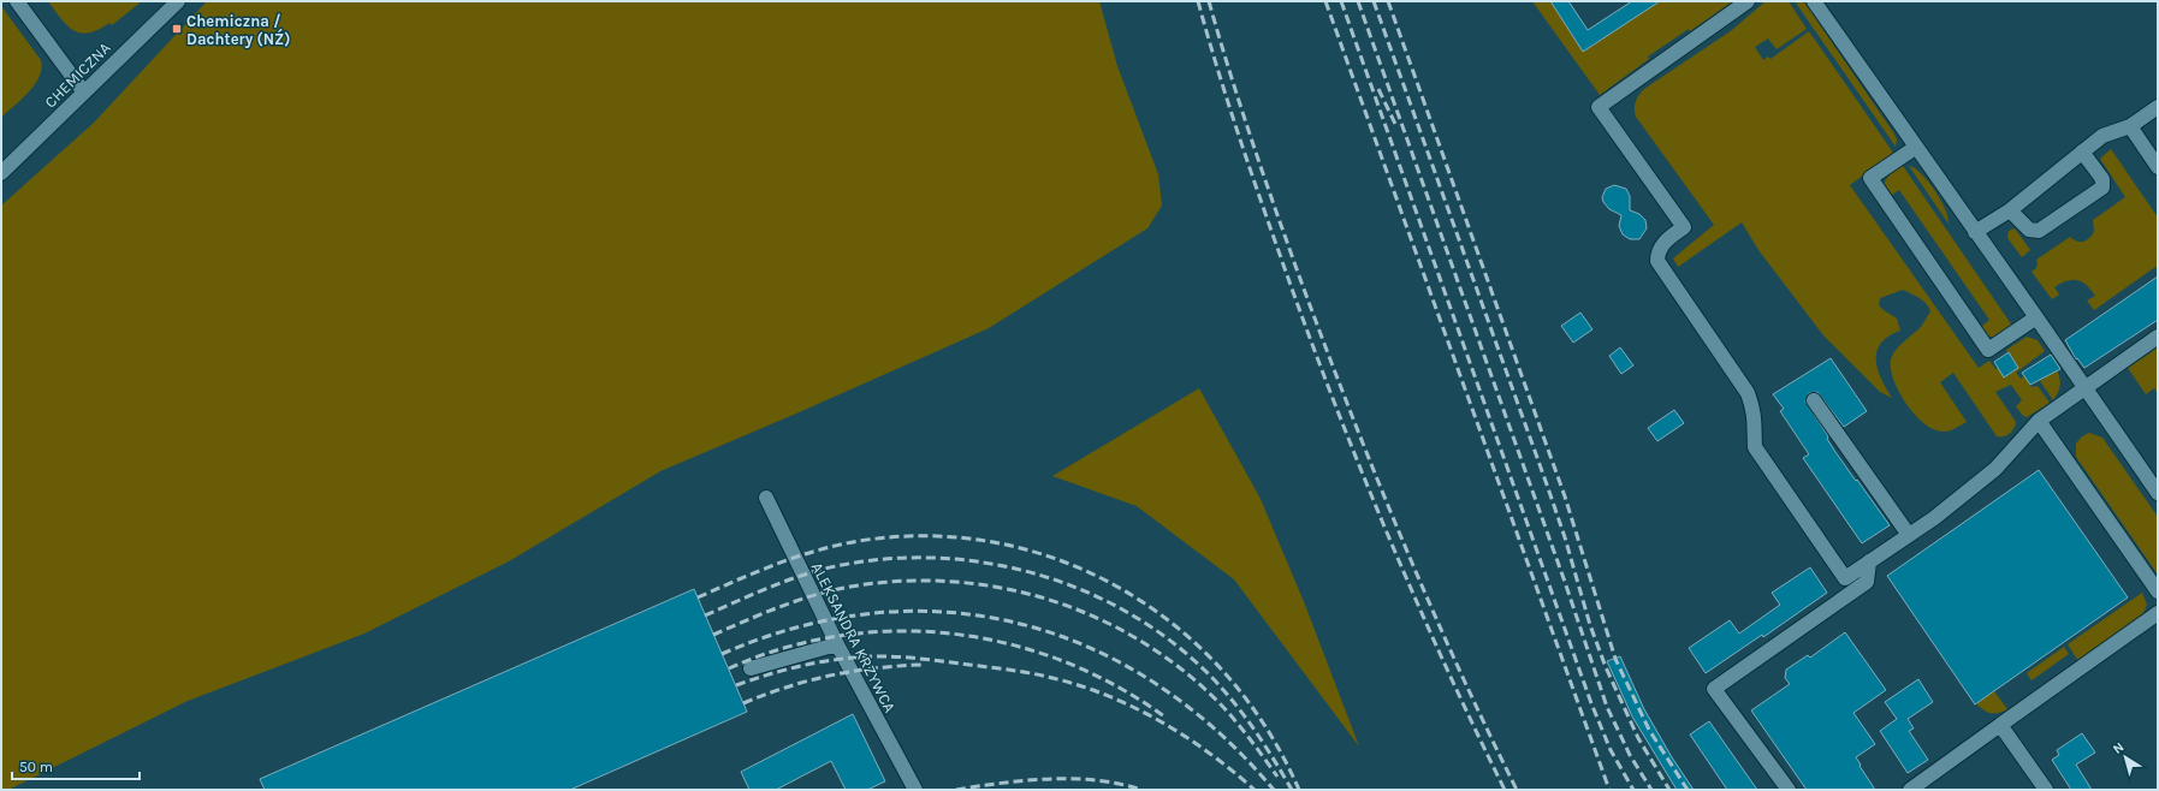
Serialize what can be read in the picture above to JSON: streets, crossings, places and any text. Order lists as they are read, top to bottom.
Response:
{
  "streets": {
    "street": ["CHEMICZNA", "ALEKSANDRA KRZYWCA"]
  },
  "places": {
    "transit": ["Chemiczna / Dachtery (NŹ)"]
  },
  "scale_bar": "50 m",
  "north": "top left"
}
